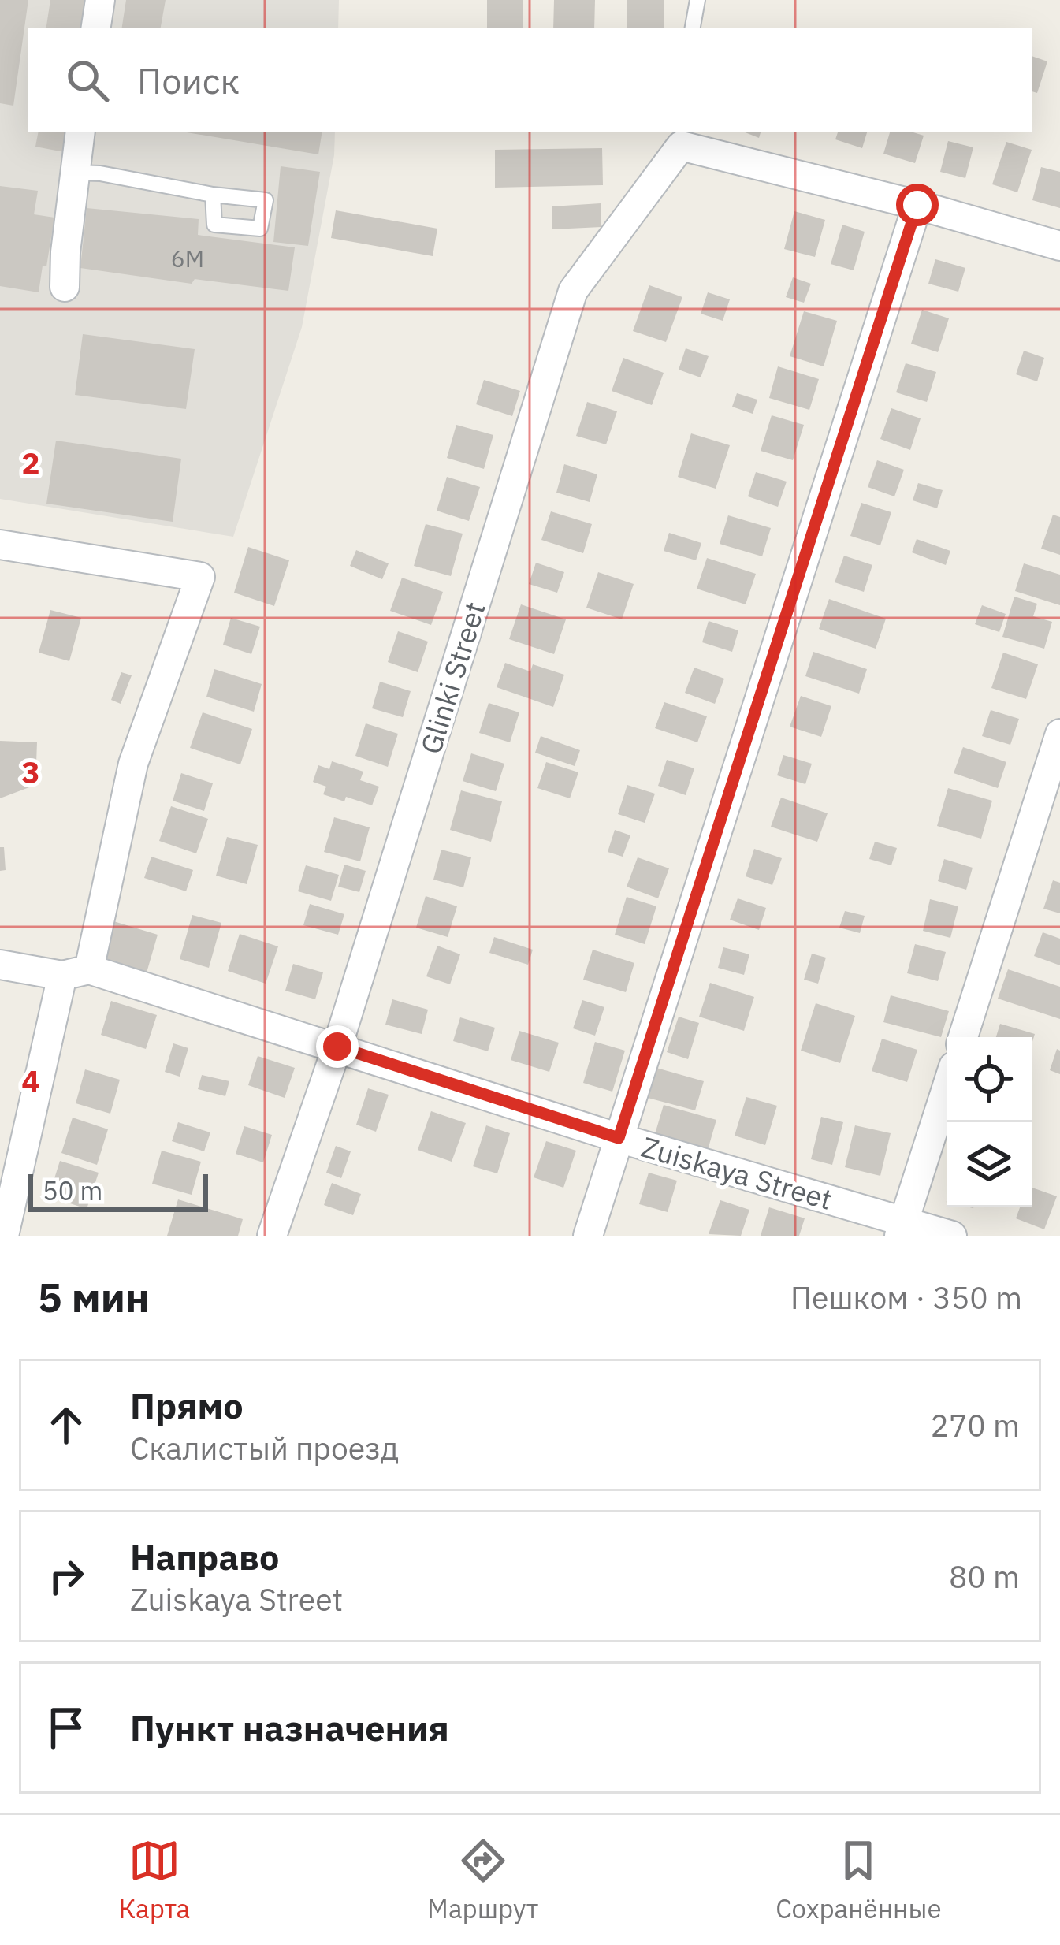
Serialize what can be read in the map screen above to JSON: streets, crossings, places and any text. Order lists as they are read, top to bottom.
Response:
{
  "streets": {
    "street": ["Glinki Street", "Zuiskaya Street"]
  },
  "crossings": [
    ["Glinki Street", "Zuiskaya Street"]
  ],
  "house_numbers": ["6М"],
  "scale_bar": "50 m",
  "page": {
    "search": "Поиск",
    "scale": "50 m",
    "heading": ["5 мин", "Пешком · 350 m"],
    "list": [
      ["Прямо", "Скалистый проезд", "270 m"],
      ["Направо", "Zuiskaya Street", "80 m"],
      "Пункт назначения"
    ],
    "nav": ["Карта", "Маршрут", "Сохранённые"]
  },
  "grid": {
    "rows": ["2", "3", "4"]
  }
}
